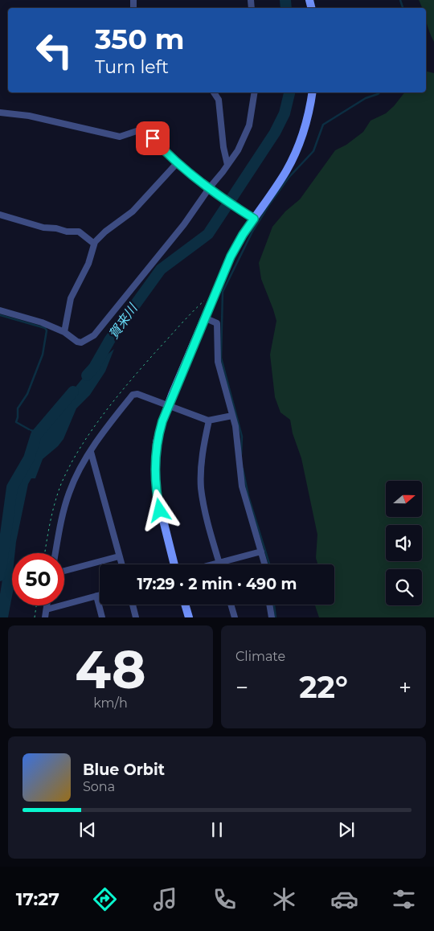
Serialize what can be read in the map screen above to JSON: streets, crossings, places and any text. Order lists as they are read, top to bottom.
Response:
{
  "water": ["賀来川"],
  "north": "right",
  "page": {
    "turn": ["350 m", "Turn left"],
    "limit": "50",
    "trip": "17:29 · 2 min · 490 m",
    "tile": [
      ["48", "km/h"],
      "Climate"
    ],
    "heat": ["−", "22°", "+"],
    "song": ["Blue Orbit", "Sona"],
    "tabs": "17:27"
  }
}
